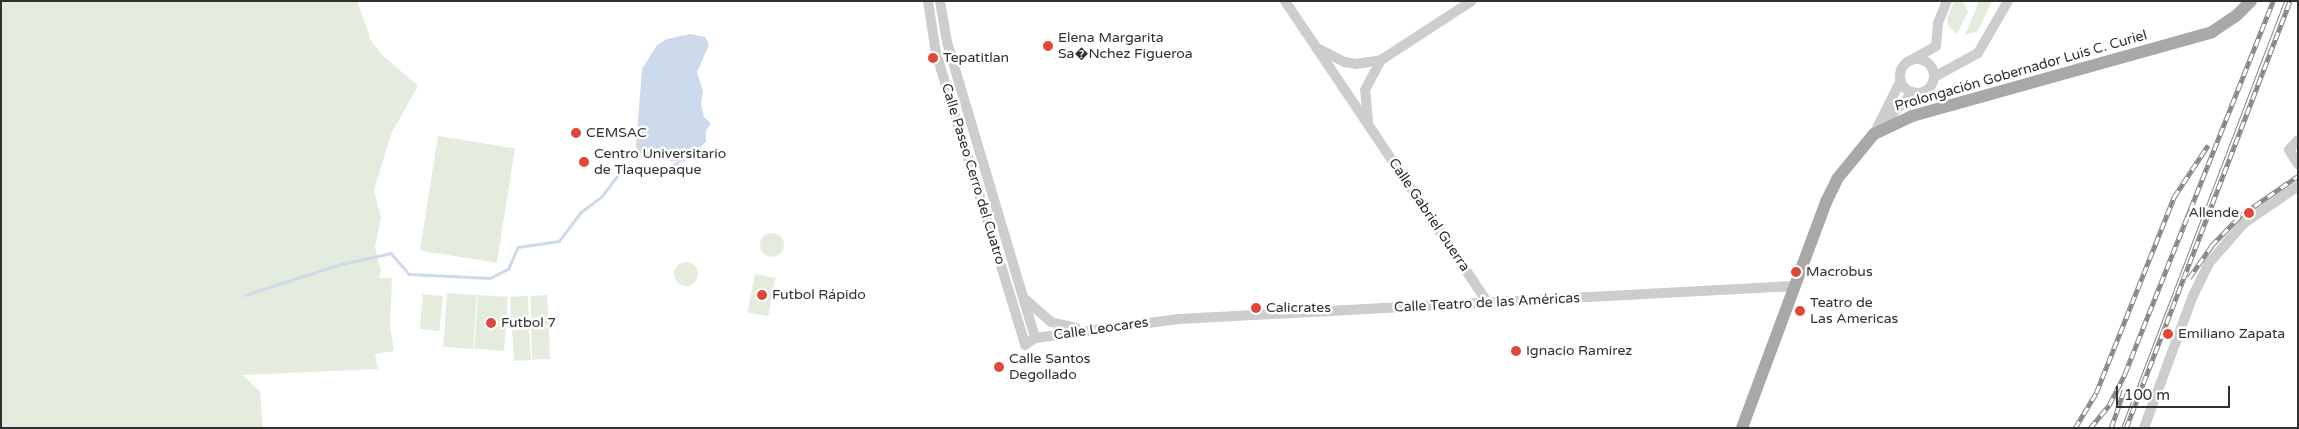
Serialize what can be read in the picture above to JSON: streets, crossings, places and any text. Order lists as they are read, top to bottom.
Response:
{
  "streets": {
    "main road": ["Prolongación Gobernador Luis C. Curiel"],
    "street": [
      "Calle Paseo Cerro del Cuatro",
      "Calle Gabriel Guerra",
      "Calle Teatro de las Américas",
      "Calle Leocares"
    ]
  },
  "crossings": [
    ["Prolongación Gobernador Luis C. Curiel", "Calle Teatro de las Américas"],
    ["Calle Paseo Cerro del Cuatro", "Calle Leocares"],
    ["Calle Gabriel Guerra", "Calle Teatro de las Américas"],
    ["Calle Teatro de las Américas", "Calle Leocares"]
  ],
  "places": [
    "Elena Margarita Sa�Nchez Figueroa",
    "Tepatitlan",
    "CEMSAC",
    "Centro Universitario de Tlaquepaque",
    "Allende",
    "Macrobus",
    "Futbol Rápido",
    "Calicrates",
    "Teatro de Las Americas",
    "Futbol 7",
    "Emiliano Zapata",
    "Ignacio Ramirez",
    "Calle Santos Degollado"
  ],
  "scale_bar": "100 m"
}
